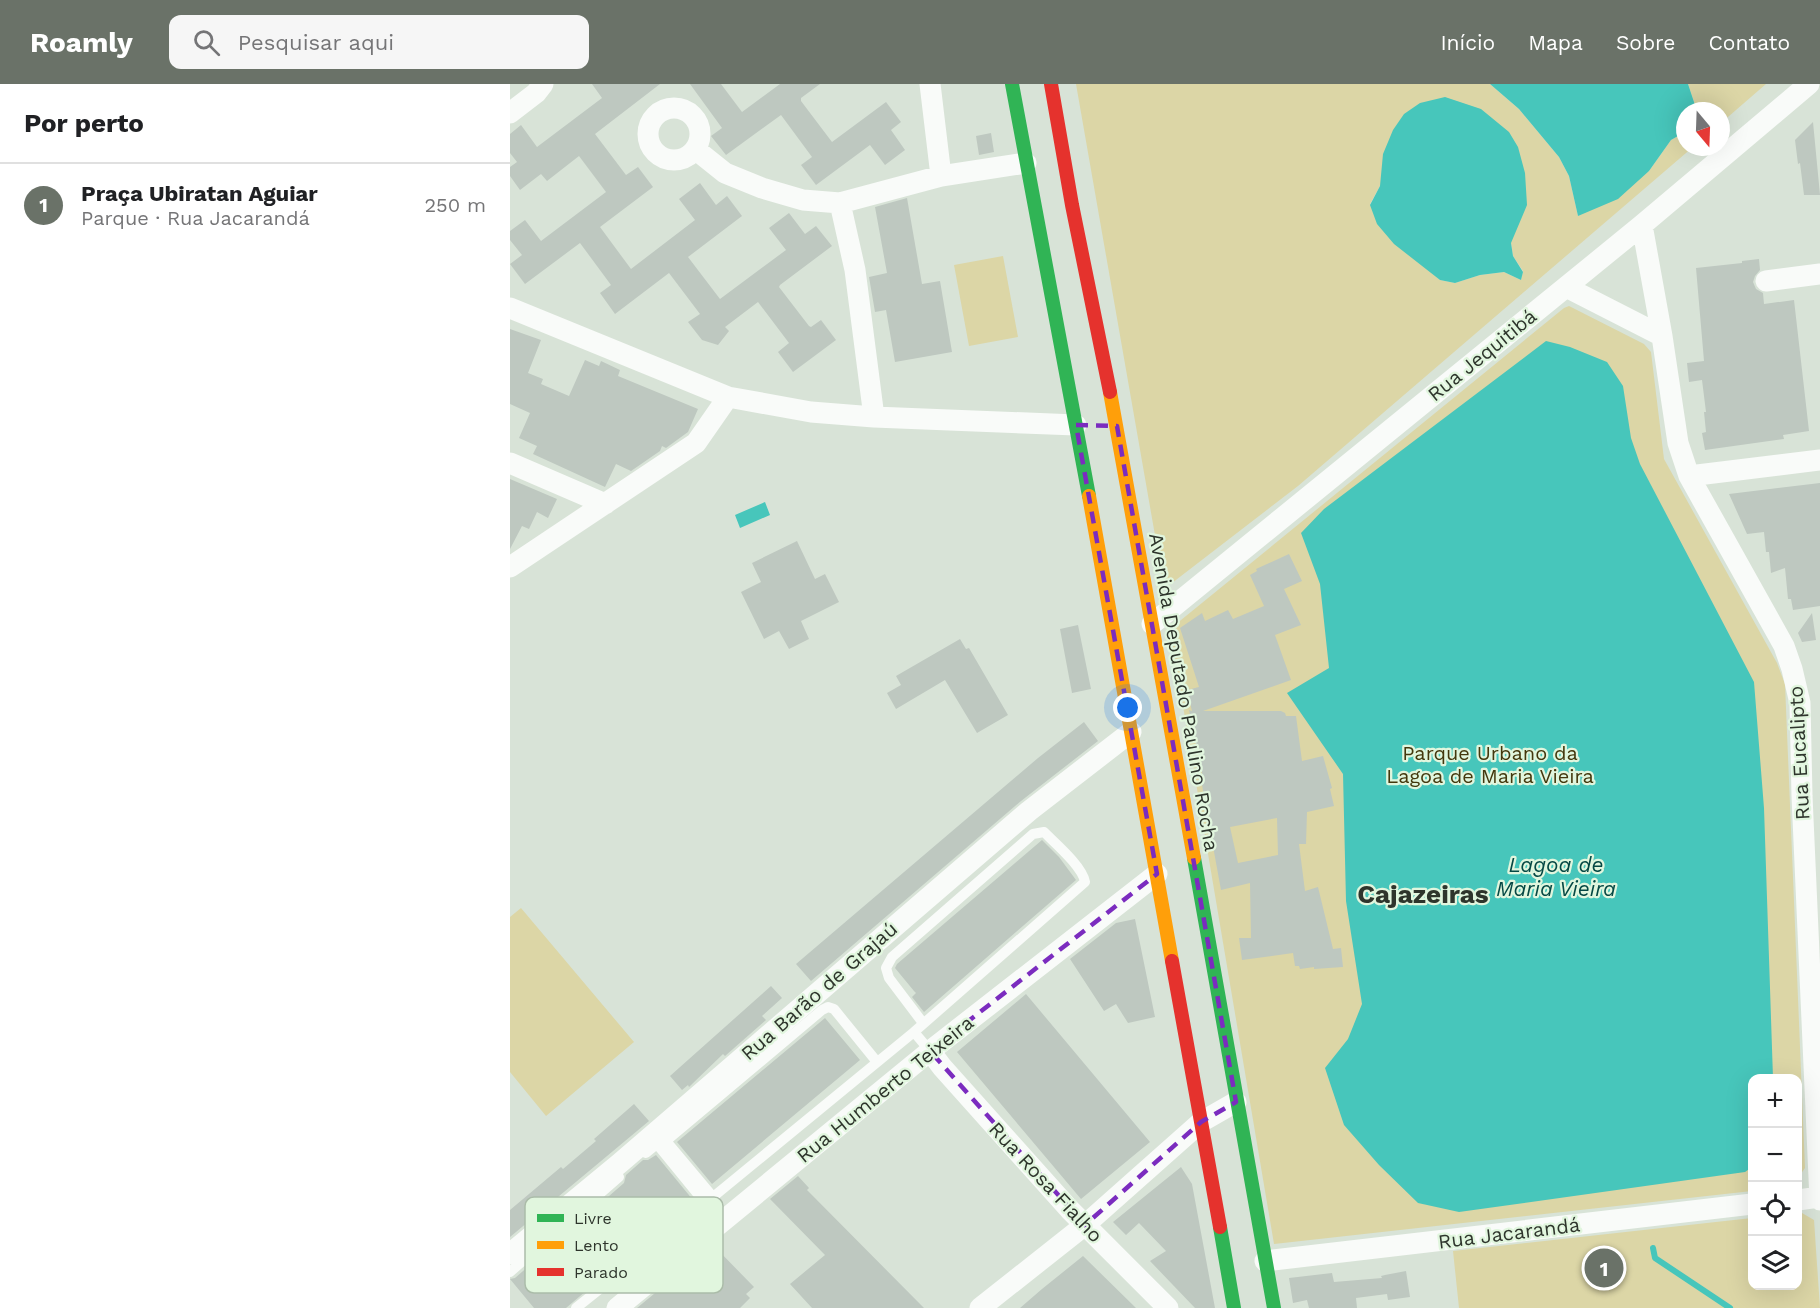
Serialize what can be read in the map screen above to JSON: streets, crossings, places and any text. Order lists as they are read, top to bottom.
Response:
{
  "streets": {
    "main road": ["Avenida Deputado Paulino Rocha"],
    "street": [
      "Rua Jequitibá",
      "Rua Eucalipto",
      "Rua Barão de Grajaú",
      "Rua Humberto Teixeira",
      "Rua Rosa Fialho",
      "Rua Jacarandá"
    ]
  },
  "crossings": [
    ["Rua Jequitibá", "Avenida Deputado Paulino Rocha"],
    ["Rua Jequitibá", "Rua Eucalipto"],
    ["Avenida Deputado Paulino Rocha", "Rua Jacarandá"],
    ["Rua Humberto Teixeira", "Rua Rosa Fialho"]
  ],
  "districts": ["Cajazeiras"],
  "water": ["Lagoa de Maria Vieira"],
  "parks": ["Parque Urbano da Lagoa de Maria Vieira"],
  "legend": ["Livre", "Lento", "Parado"],
  "north": "bottom",
  "page": {
    "header": "Roamly",
    "search": "Pesquisar aqui",
    "nav": [
      "Início",
      "Mapa",
      "Sobre",
      "Contato"
    ],
    "heading": "Por perto",
    "list": [
      {
        "mark": "1",
        "name": "Praça Ubiratan Aguiar",
        "note": "Parque · Rua Jacarandá",
        "value": "250 m"
      }
    ],
    "map_buttons": ["+", "−"],
    "pins": "1"
  }
}
